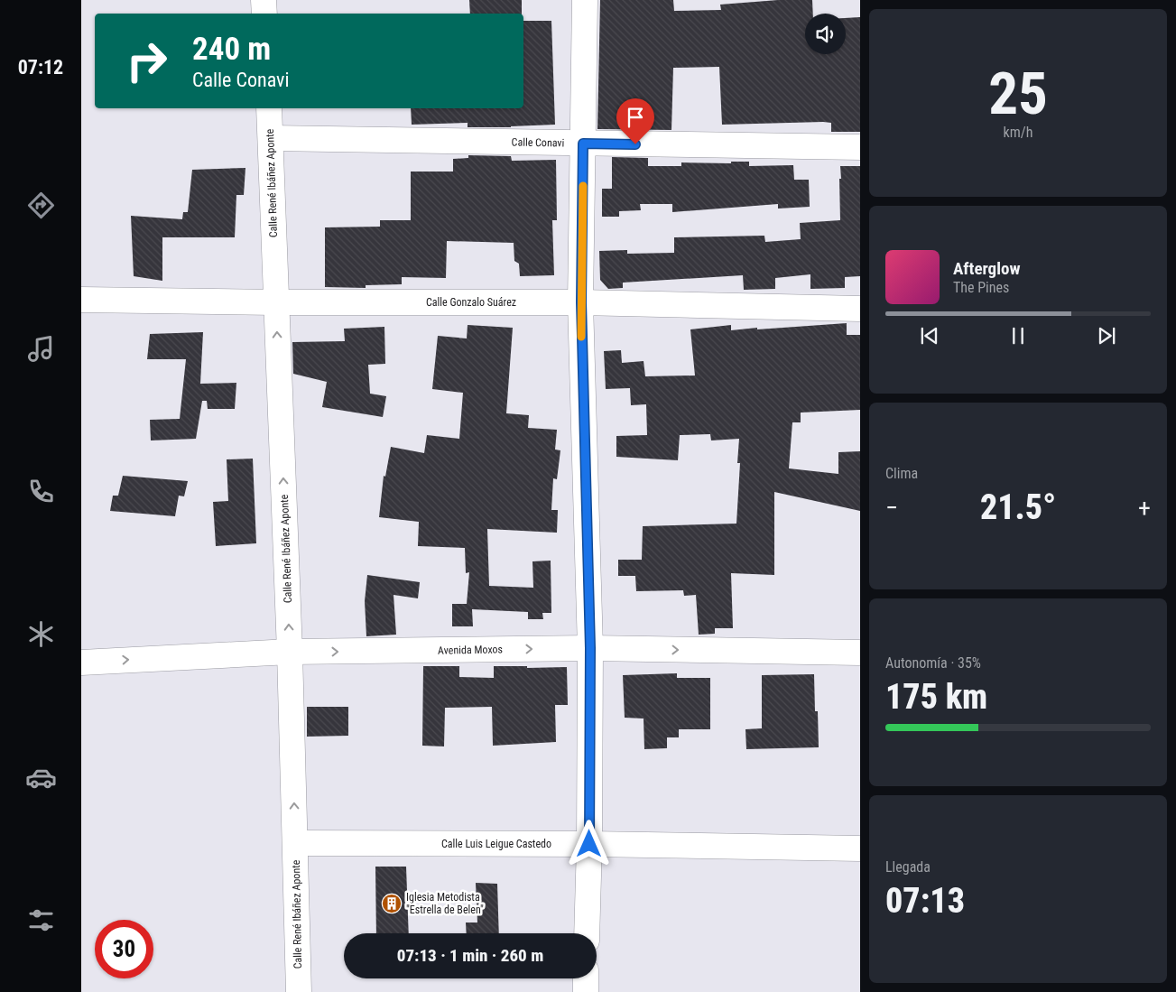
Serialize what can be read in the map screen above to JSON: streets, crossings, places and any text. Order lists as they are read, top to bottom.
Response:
{
  "streets": {
    "street": [
      "Calle Conavi",
      "Calle René Ibáñez Aponte",
      "Calle Gonzalo Suárez",
      "Avenida Moxos",
      "Calle Luis Leigue Castedo"
    ]
  },
  "crossings": [
    ["Calle Conavi", "Calle René Ibáñez Aponte"],
    ["Calle René Ibáñez Aponte", "Calle Gonzalo Suárez"],
    ["Calle René Ibáñez Aponte", "Avenida Moxos"],
    ["Calle René Ibáñez Aponte", "Calle Luis Leigue Castedo"]
  ],
  "one_way": ["Calle René Ibáñez Aponte", "Avenida Moxos"],
  "places": {
    "building": ["Iglesia Metodista \"Estrella de Belen\""]
  },
  "page": {
    "tabs": "07:12",
    "tile": [
      ["25", "km/h"],
      "Clima",
      ["Autonomía · 35%", "175 km"],
      ["Llegada", "07:13"]
    ],
    "turn": ["240 m", "Calle Conavi"],
    "song": ["Afterglow", "The Pines"],
    "heat": ["−", "21.5°", "+"],
    "limit": "30",
    "trip": "07:13 · 1 min · 260 m"
  }
}
